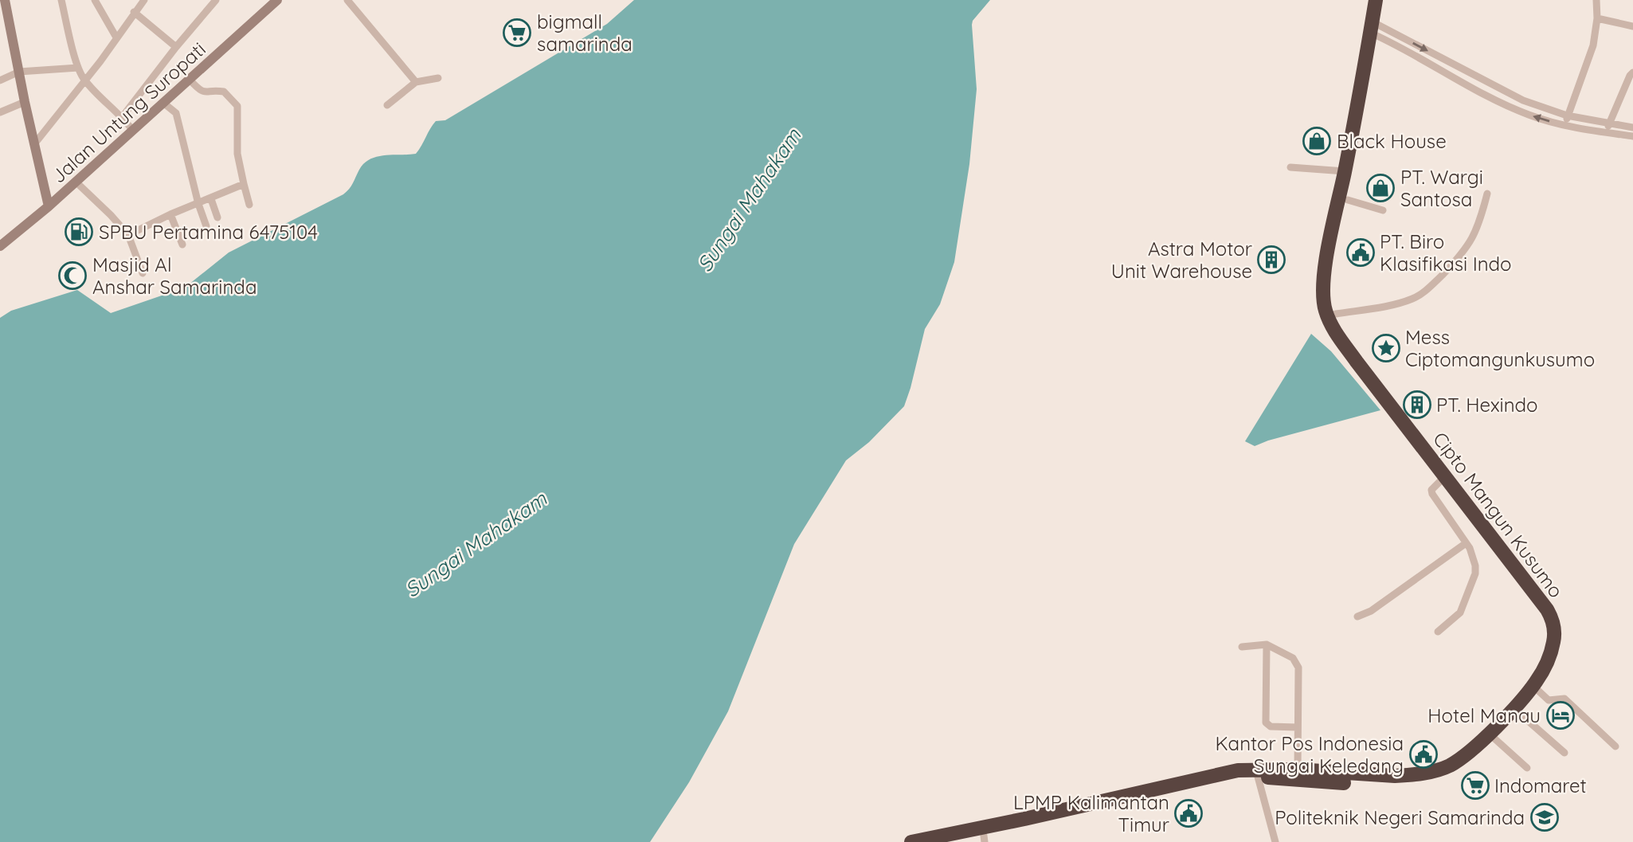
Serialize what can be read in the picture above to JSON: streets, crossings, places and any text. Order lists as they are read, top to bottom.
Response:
{
  "streets": {
    "highway": ["Cipto Mangun Kusumo"],
    "main road": ["Jalan Untung Suropati"]
  },
  "water": ["Sungai Mahakam"],
  "places": {
    "supermarket": ["bigmall samarinda", "Indomaret"],
    "shop": ["Black House", "PT. Wargi Santosa"],
    "fuel station": ["SPBU Pertamina 6475104"],
    "public building": ["PT. Biro Klasifikasi Indo", "Kantor Pos Indonesia Sungai Keledang", "LPMP Kalimantan Timur"],
    "building": ["Astra Motor Unit Warehouse", "PT. Hexindo"],
    "mosque": ["Masjid Al Anshar Samarinda"],
    "place": ["Mess Ciptomangunkusumo"],
    "hotel": ["Hotel Manau"],
    "school or university": ["Politeknik Negeri Samarinda"]
  }
}
